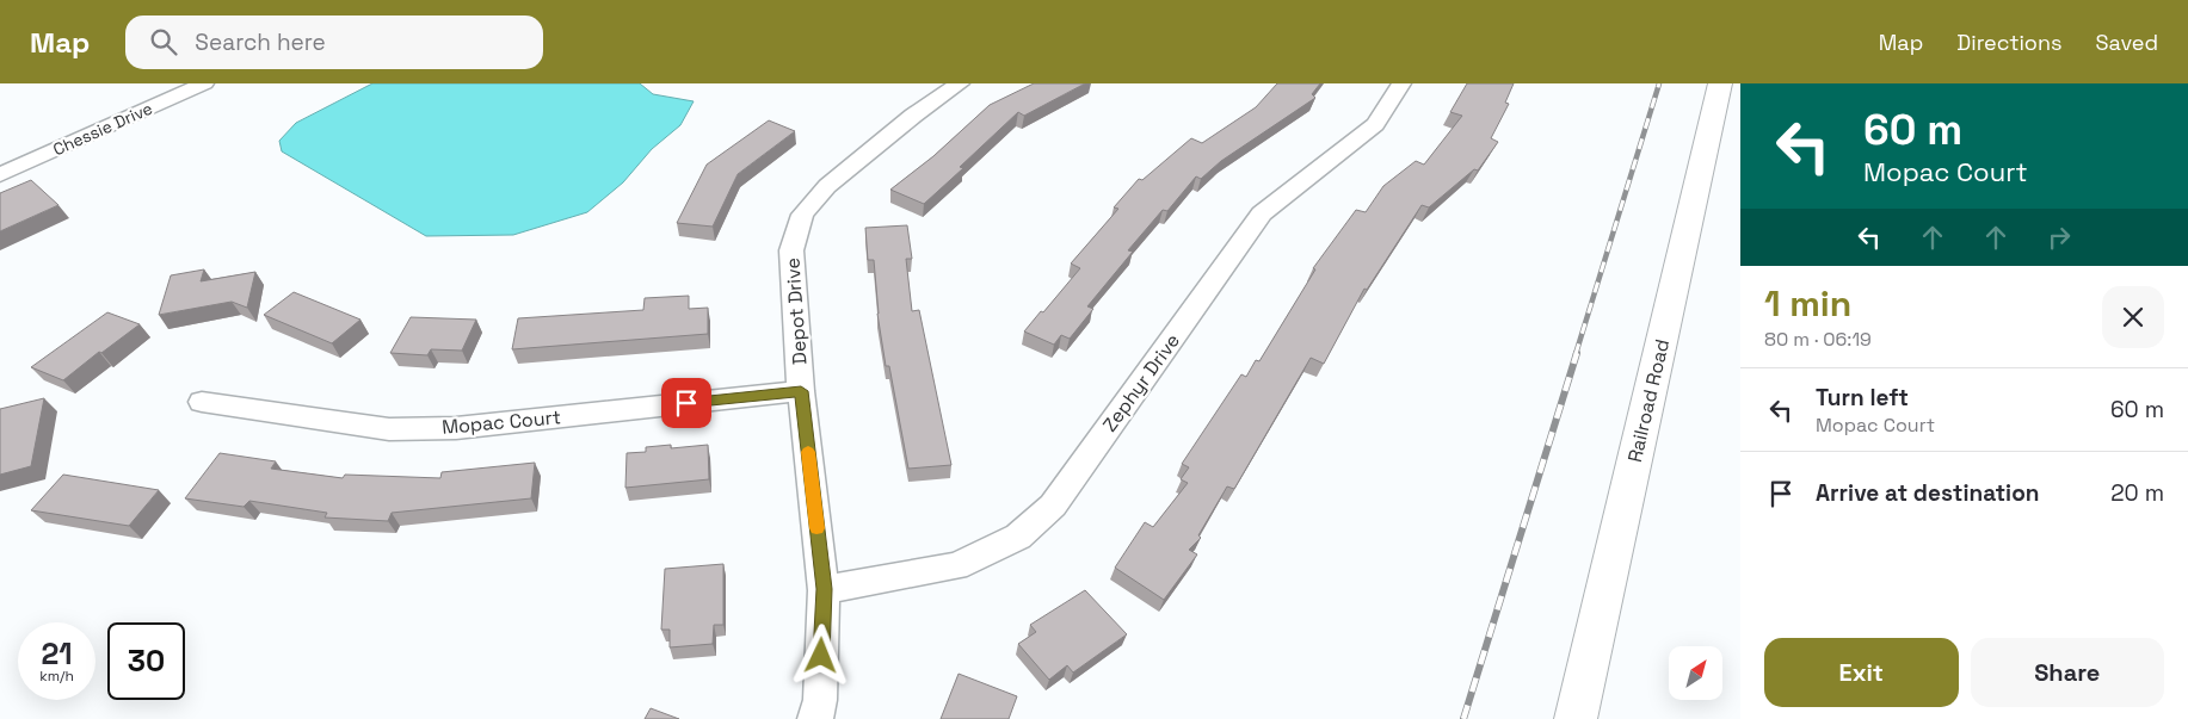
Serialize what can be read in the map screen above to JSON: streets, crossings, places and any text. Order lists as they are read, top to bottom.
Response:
{
  "streets": {
    "street": [
      "Chessie Drive",
      "Depot Drive",
      "Zephyr Drive",
      "Railroad Road",
      "Mopac Court"
    ]
  },
  "crossings": [
    ["Depot Drive", "Zephyr Drive"],
    ["Depot Drive", "Mopac Court"]
  ],
  "north": "top right",
  "page": {
    "header": "Map",
    "search": "Search here",
    "nav": ["Map", "Directions", "Saved"],
    "turn": ["60 m", "Mopac Court"],
    "heading": ["1 min", "80 m · 06:19"],
    "list": [
      {
        "name": "Turn left",
        "note": "Mopac Court",
        "value": "60 m"
      },
      {
        "name": "Arrive at destination",
        "value": "20 m"
      }
    ],
    "speed": "21 km/h",
    "limit": "30",
    "buttons": ["Exit", "Share"]
  }
}
